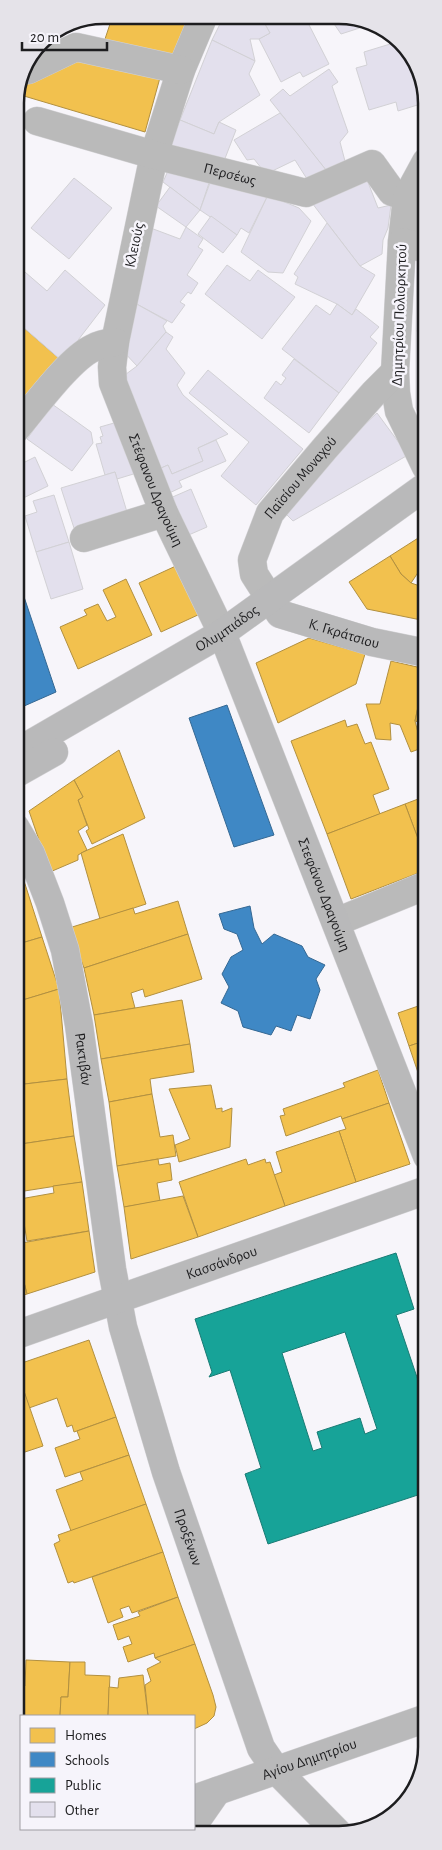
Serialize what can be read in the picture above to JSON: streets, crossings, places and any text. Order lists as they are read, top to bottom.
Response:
{
  "streets": {
    "main road": [
      "Ολυμπιάδος",
      "Κ. Γκράτσιου",
      "Στεφάνου Δραγούμη",
      "Ρακτιβάν",
      "Κασσάνδρου",
      "Προξένων",
      "Αγίου Δημητρίου"
    ],
    "street": [
      "Περσέως",
      "Κλειούς",
      "Δημητρίου Πολιορκητού",
      "Παϊσίου Μοναχού",
      "Στέφανου Δραγούμη"
    ]
  },
  "crossings": [
    ["Περσέως", "Κλειούς"],
    ["Περσέως", "Δημητρίου Πολιορκητού"],
    ["Κλειούς", "Στέφανου Δραγούμη"],
    ["Δημητρίου Πολιορκητού", "Παϊσίου Μοναχού"],
    ["Παϊσίου Μοναχού", "Ολυμπιάδος"],
    ["Παϊσίου Μοναχού", "Κ. Γκράτσιου"],
    ["Στέφανου Δραγούμη", "Ολυμπιάδος"],
    ["Στέφανου Δραγούμη", "Στεφάνου Δραγούμη"],
    ["Ολυμπιάδος", "Κ. Γκράτσιου"],
    ["Ολυμπιάδος", "Στεφάνου Δραγούμη"],
    ["Ρακτιβάν", "Κασσάνδρου"],
    ["Ρακτιβάν", "Προξένων"],
    ["Κασσάνδρου", "Προξένων"],
    ["Προξένων", "Αγίου Δημητρίου"]
  ],
  "legend": [
    "Homes",
    "Schools",
    "Public",
    "Other"
  ],
  "scale_bar": "20 m"
}
